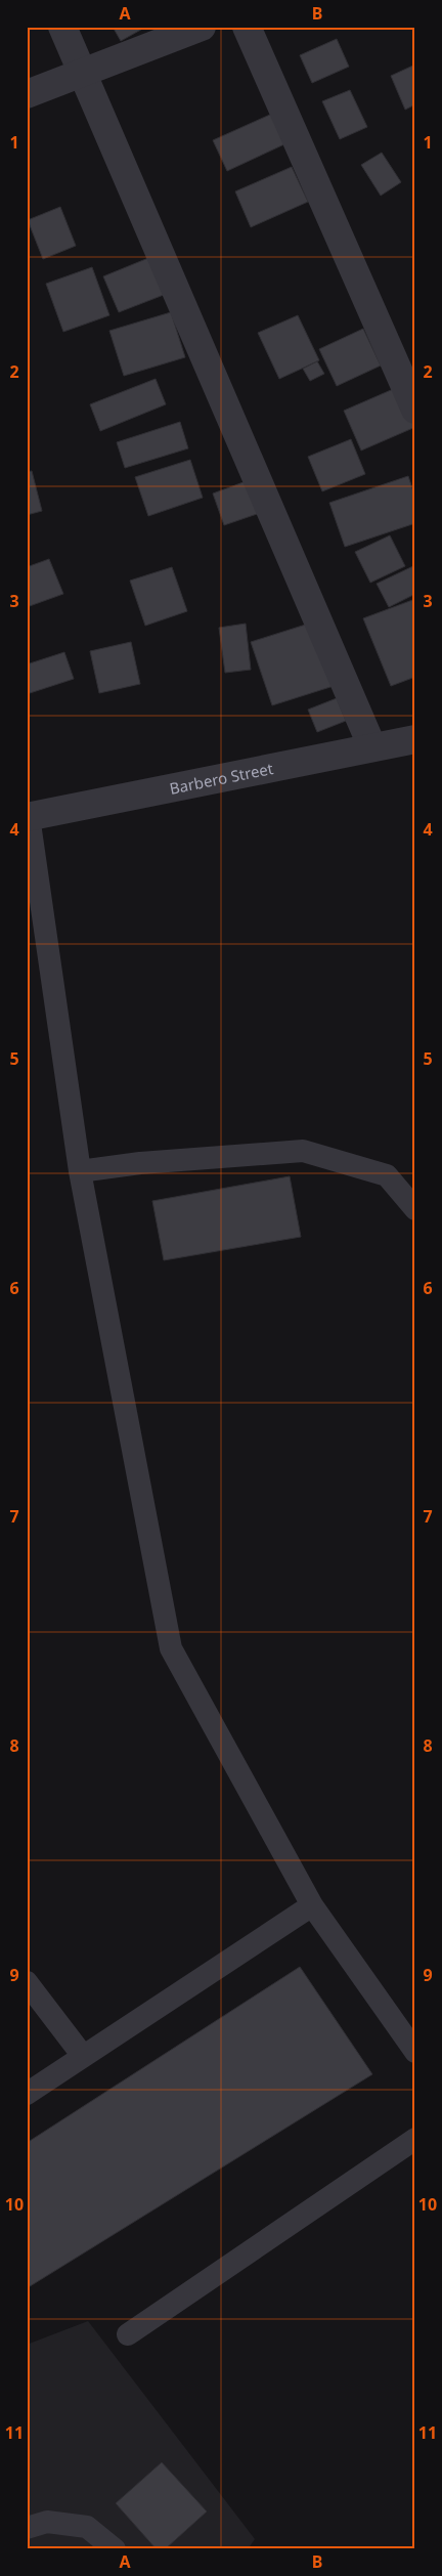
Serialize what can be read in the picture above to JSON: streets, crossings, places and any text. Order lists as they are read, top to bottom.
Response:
{
  "streets": {
    "street": ["Barbero Street"]
  },
  "grid": {
    "columns": ["A", "B"],
    "rows": [
      "1",
      "2",
      "3",
      "4",
      "5",
      "6",
      "7",
      "8",
      "9",
      "10",
      "11"
    ]
  }
}
